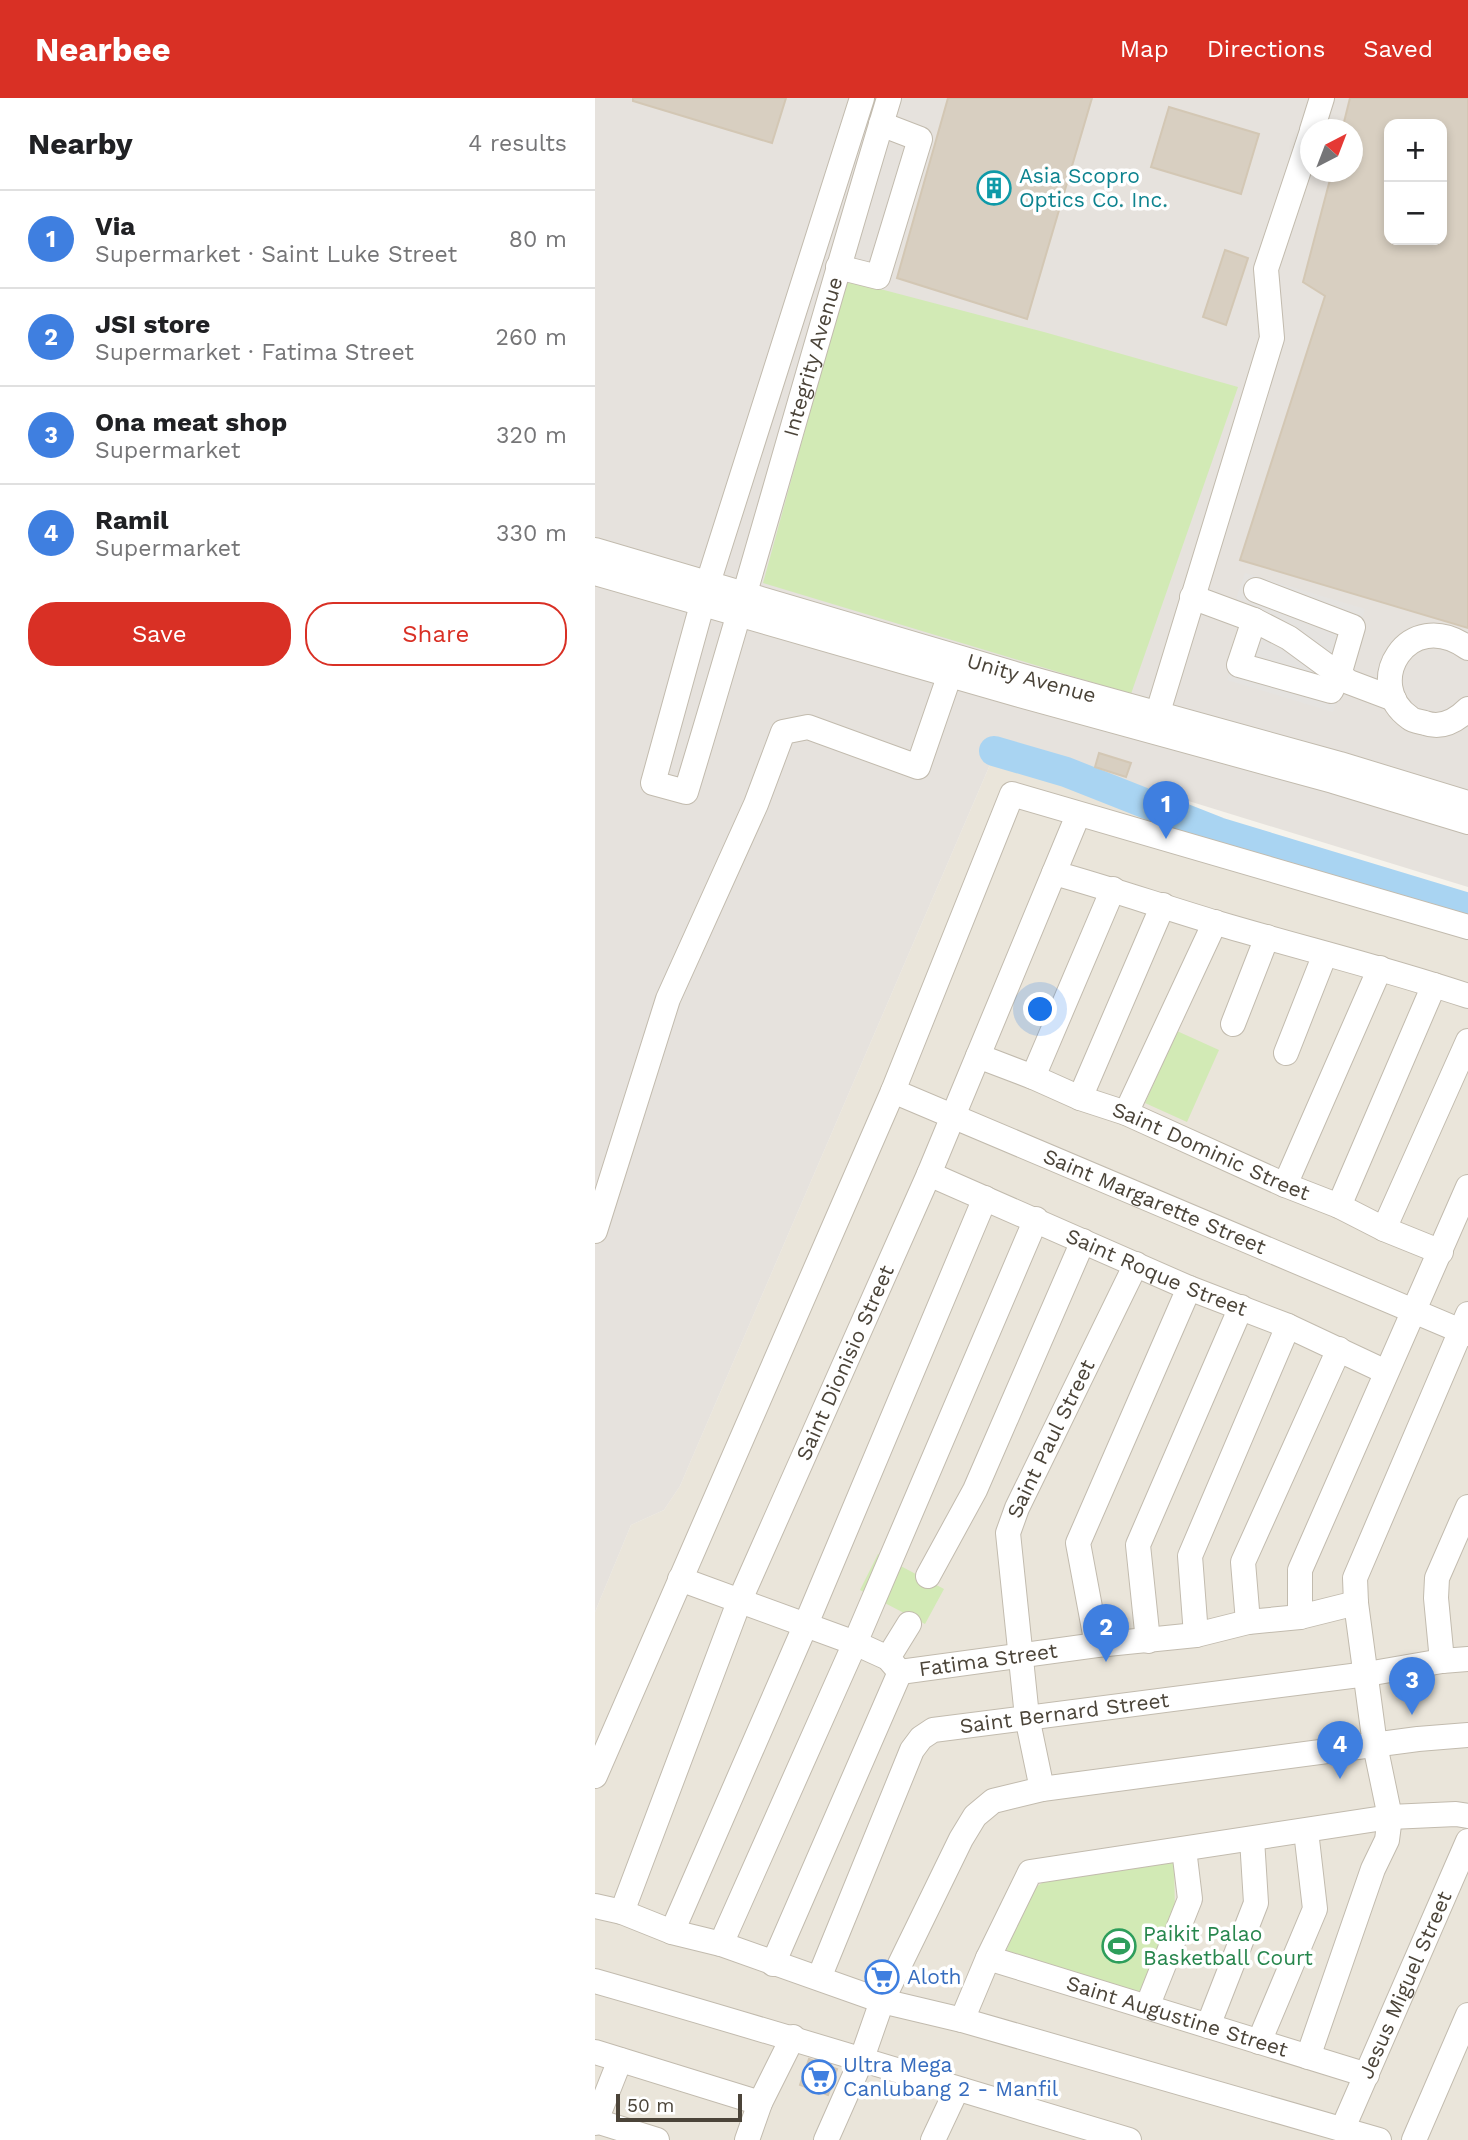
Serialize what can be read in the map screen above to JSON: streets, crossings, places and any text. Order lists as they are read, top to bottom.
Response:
{
  "streets": {
    "street": [
      "Integrity Avenue",
      "Unity Avenue",
      "Saint Dominic Street",
      "Saint Margarette Street",
      "Saint Roque Street",
      "Saint Dionisio Street",
      "Saint Paul Street",
      "Fatima Street",
      "Saint Bernard Street",
      "Jesus Miguel Street",
      "Saint Augustine Street"
    ]
  },
  "crossings": [
    ["Integrity Avenue", "Unity Avenue"],
    ["Saint Dominic Street", "Saint Dionisio Street"],
    ["Saint Margarette Street", "Saint Dionisio Street"],
    ["Saint Roque Street", "Saint Dionisio Street"],
    ["Saint Roque Street", "Saint Paul Street"],
    ["Saint Dionisio Street", "Fatima Street"],
    ["Saint Paul Street", "Fatima Street"],
    ["Saint Paul Street", "Saint Bernard Street"],
    ["Jesus Miguel Street", "Saint Augustine Street"]
  ],
  "places": {
    "building": ["Asia Scopro Optics Co. Inc."],
    "sports": ["Paikit Palao Basketball Court"],
    "supermarket": ["Aloth", "Ultra Mega Canlubang 2 - Manfil"]
  },
  "scale_bar": "50 m",
  "north": "top right",
  "page": {
    "header": "Nearbee",
    "nav": ["Map", "Directions", "Saved"],
    "heading": ["Nearby", "4 results"],
    "map_buttons": ["+", "−"],
    "list": [
      {
        "mark": "1",
        "name": "Via",
        "note": "Supermarket · Saint Luke Street",
        "value": "80 m"
      },
      {
        "mark": "2",
        "name": "JSI store",
        "note": "Supermarket · Fatima Street",
        "value": "260 m"
      },
      {
        "mark": "3",
        "name": "Ona meat shop",
        "note": "Supermarket",
        "value": "320 m"
      },
      {
        "mark": "4",
        "name": "Ramil",
        "note": "Supermarket",
        "value": "330 m"
      }
    ],
    "buttons": ["Save", "Share"],
    "pins": [
      "1",
      "2",
      "3",
      "4"
    ],
    "scale": "50 m"
  }
}
